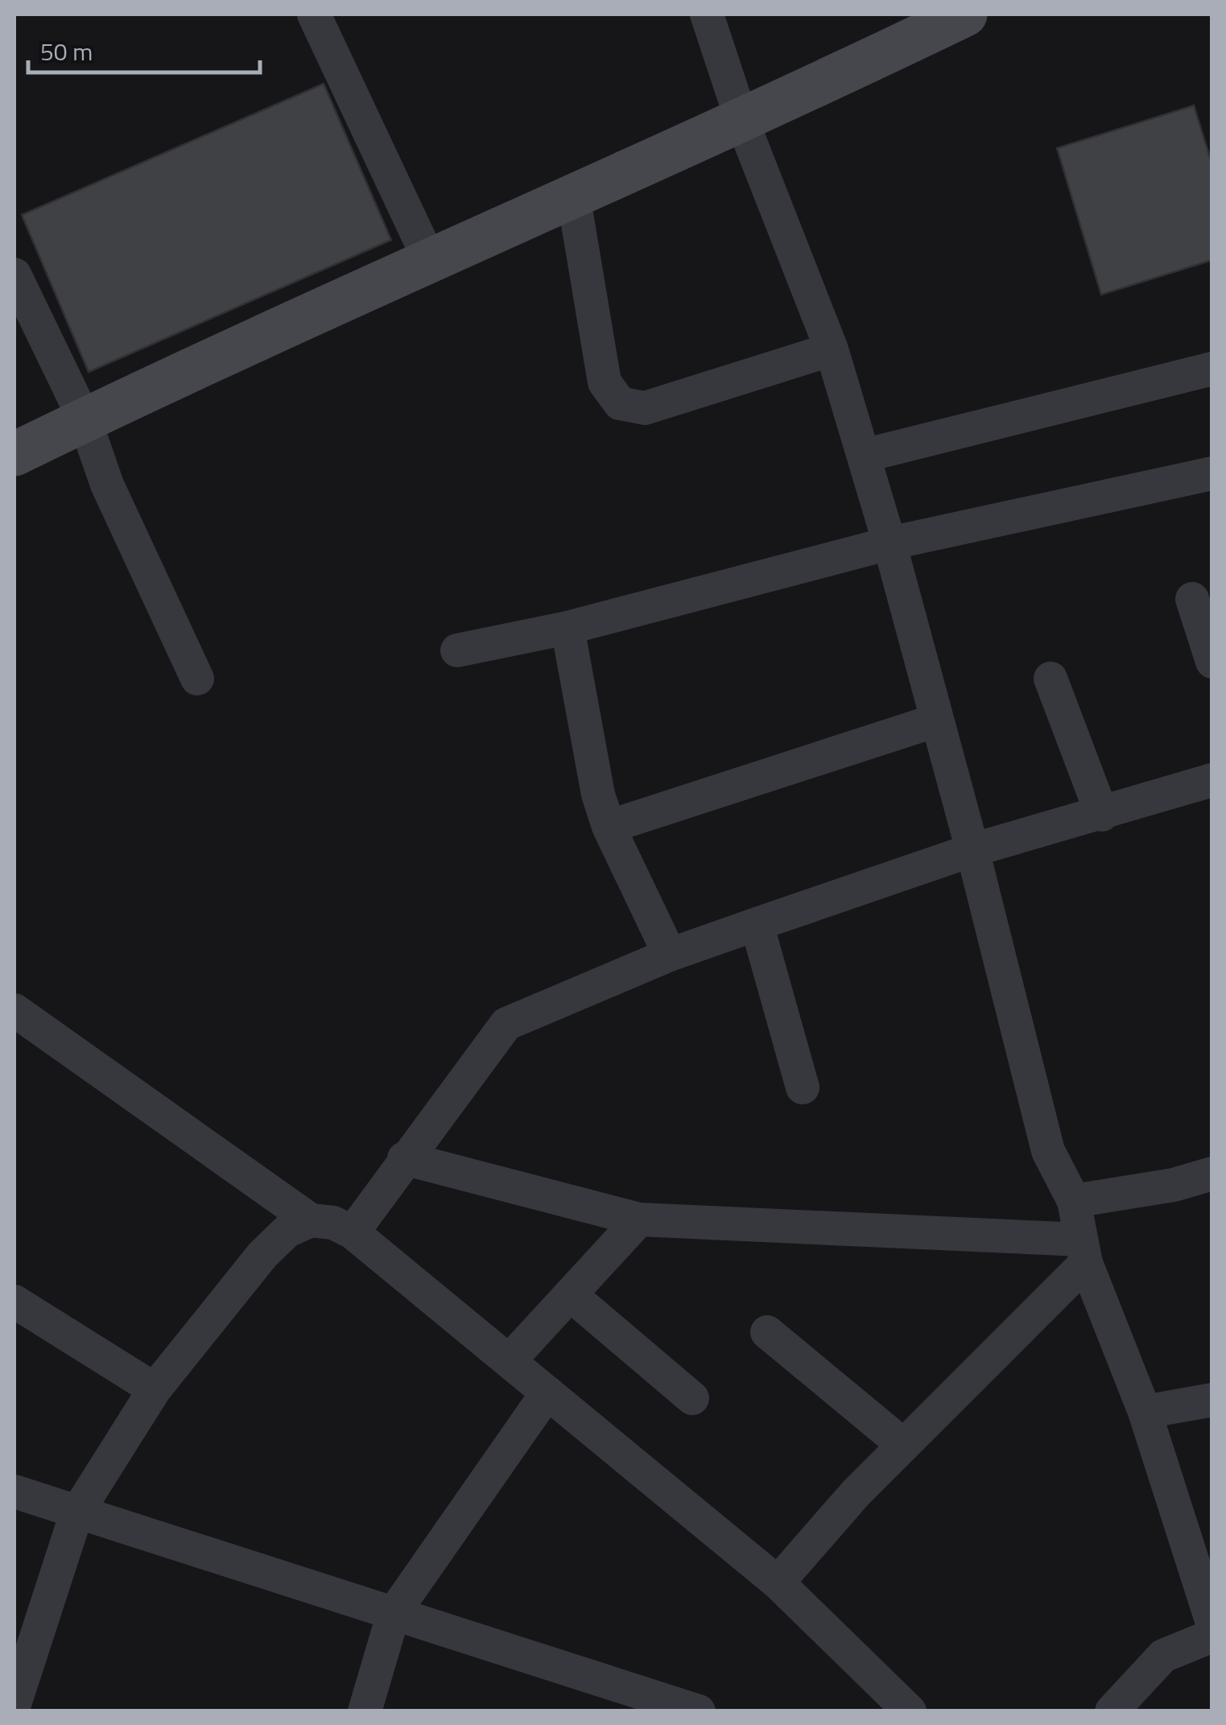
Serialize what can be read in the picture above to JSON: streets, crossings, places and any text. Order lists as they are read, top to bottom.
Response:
{
  "scale_bar": "50 m"
}
